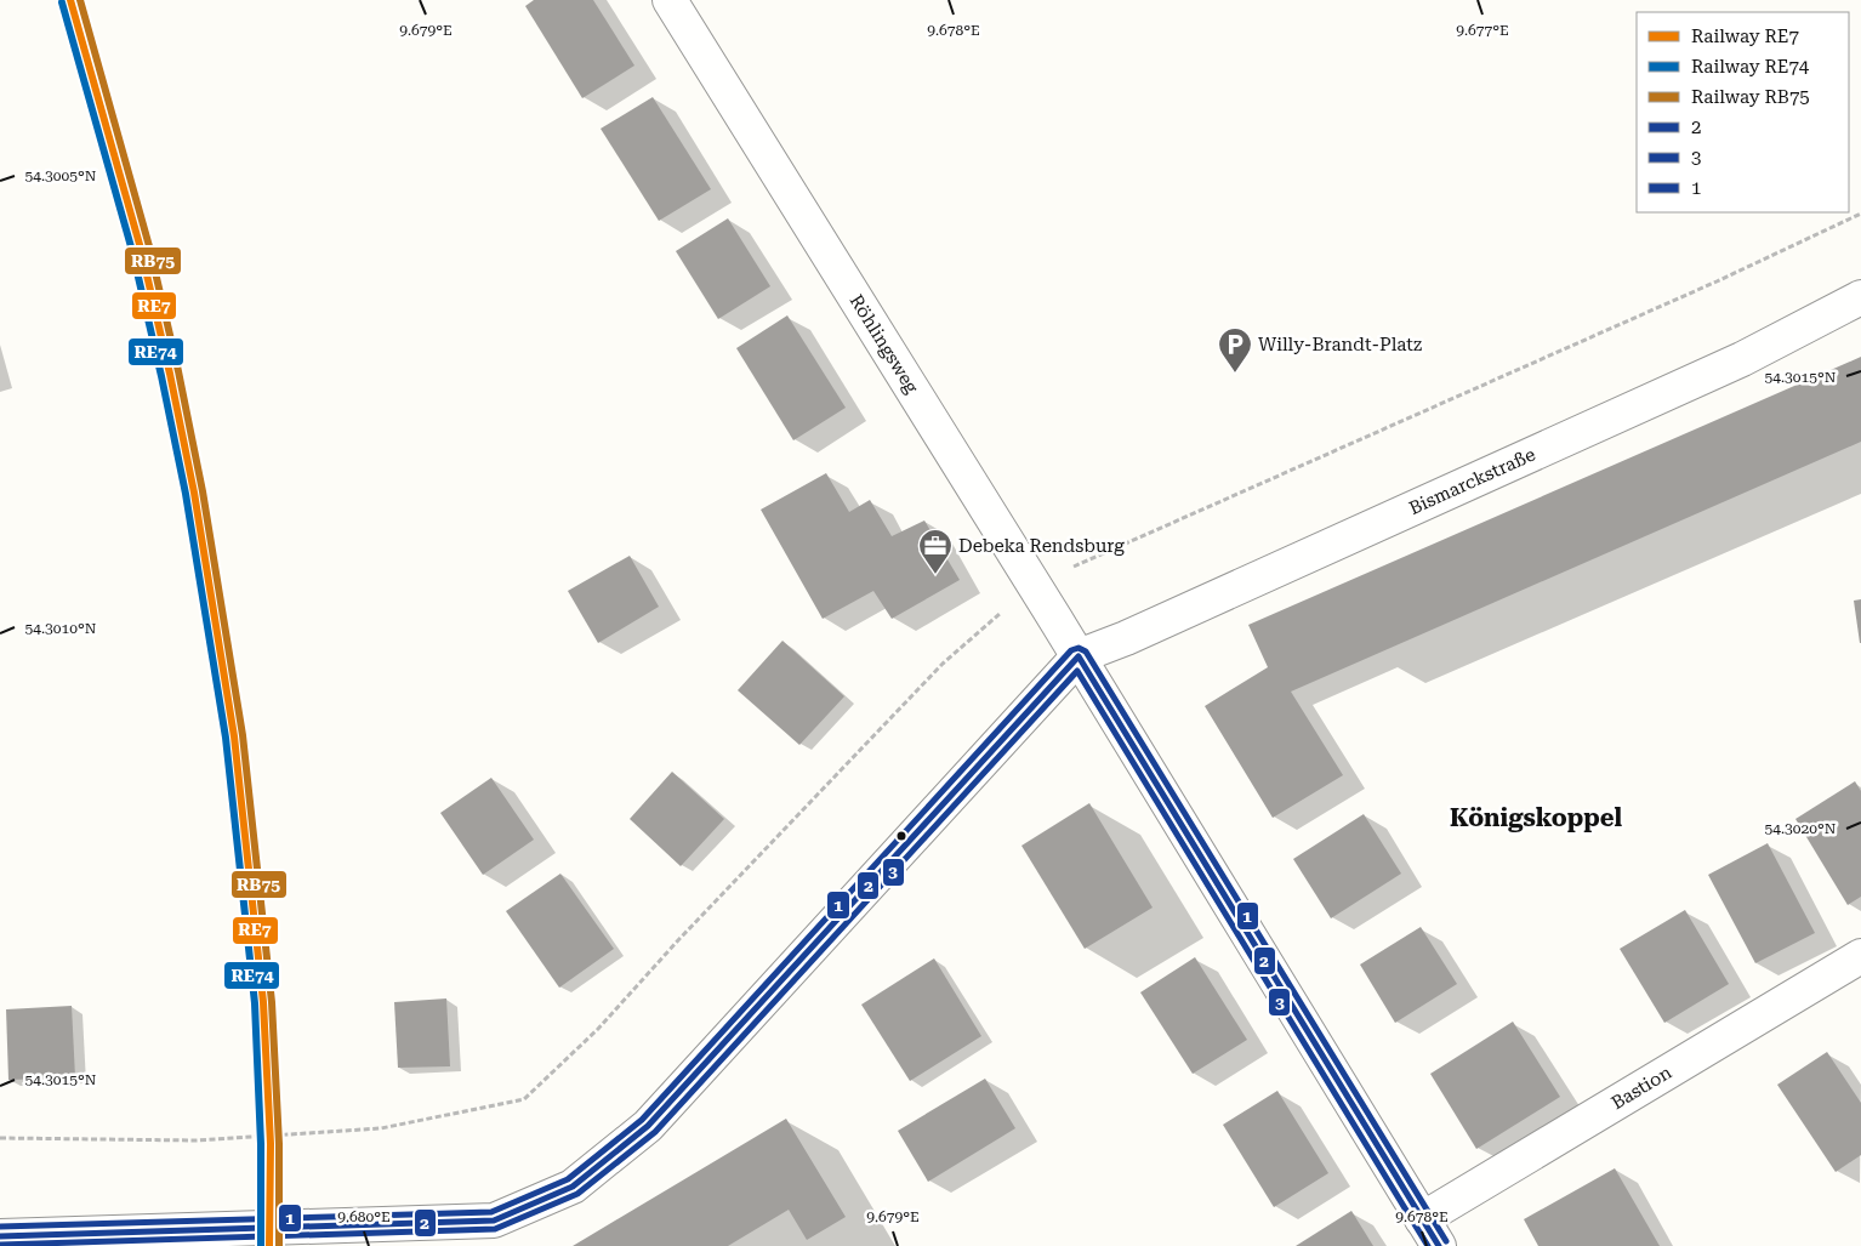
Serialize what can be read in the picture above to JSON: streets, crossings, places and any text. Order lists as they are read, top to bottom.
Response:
{
  "streets": {
    "street": ["Röhlingsweg", "Bismarckstraße", "Bastion"]
  },
  "crossings": [
    ["Röhlingsweg", "Bismarckstraße"],
    ["Röhlingsweg", "Bastion"]
  ],
  "districts": ["Königskoppel"],
  "places": {
    "parking": ["Willy-Brandt-Platz"],
    "office": ["Debeka Rendsburg"]
  },
  "lines": [
    "rail line RE7",
    "rail line RB75",
    "rail line RE74",
    "transit line 1",
    "transit line 2",
    "transit line 3"
  ],
  "legend": [
    "Railway RE7",
    "Railway RE74",
    "Railway RB75",
    "2",
    "3",
    "1"
  ],
  "coordinates": [
    "9.679°E",
    "9.678°E",
    "9.677°E",
    "54.3005°N",
    "54.3015°N",
    "54.3010°N",
    "54.3020°N",
    "9.680°E"
  ]
}
